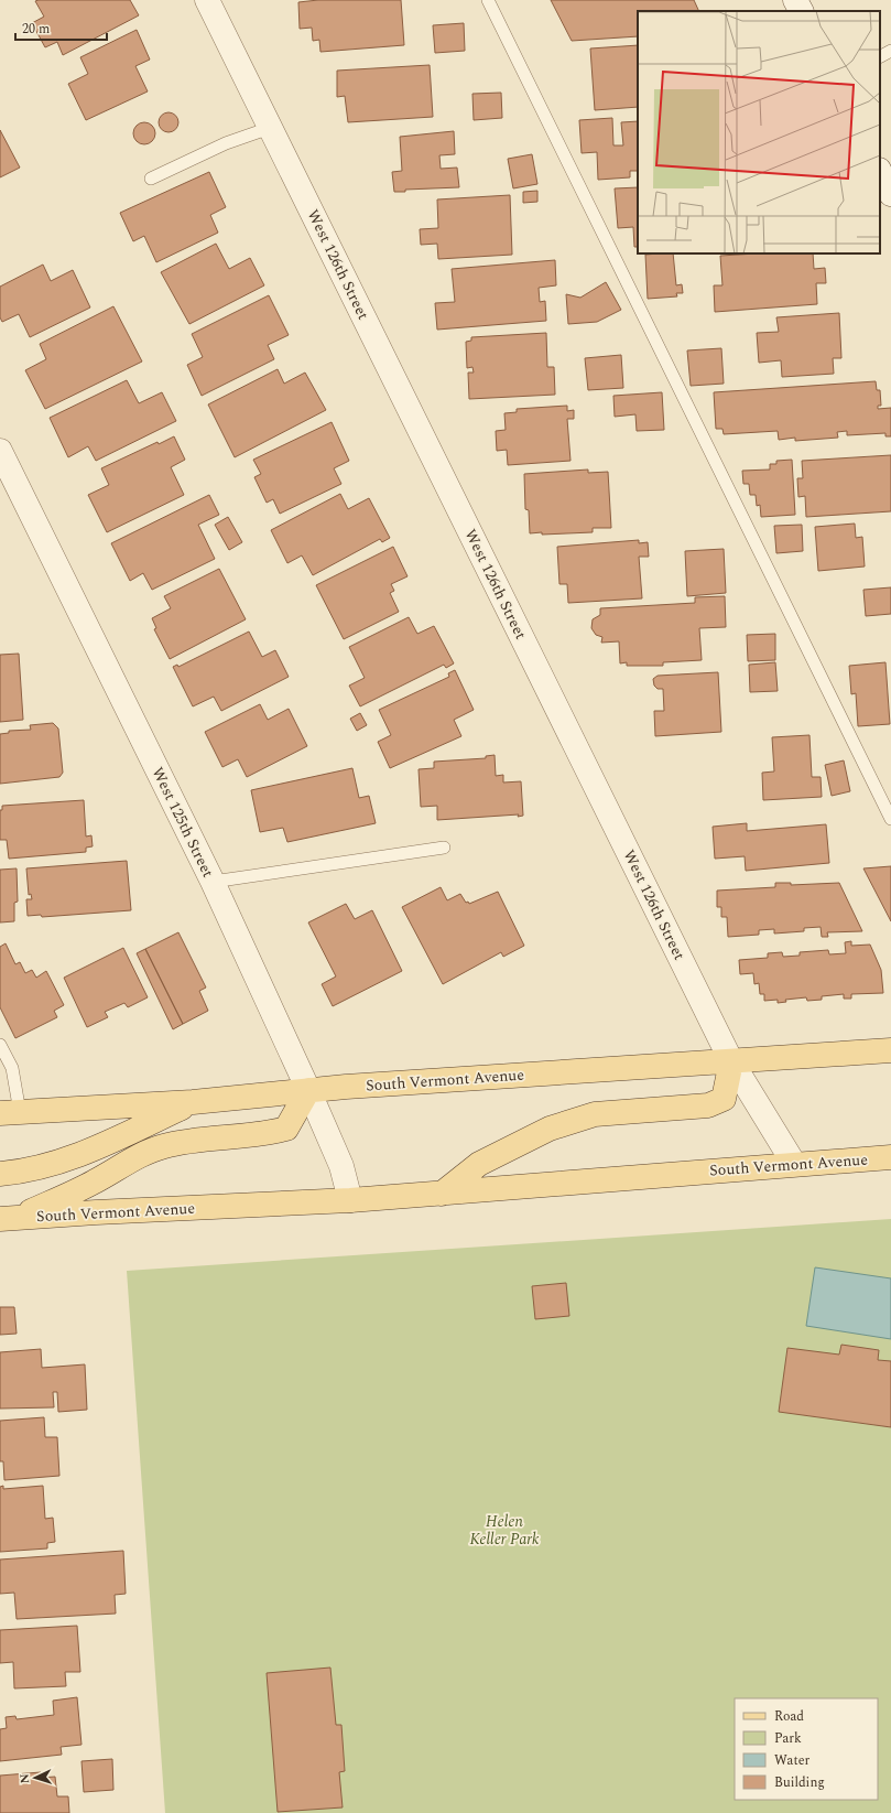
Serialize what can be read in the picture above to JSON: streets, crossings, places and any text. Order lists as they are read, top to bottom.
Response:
{
  "streets": {
    "main road": ["South Vermont Avenue"],
    "street": ["West 126th Street", "West 125th Street"]
  },
  "crossings": [
    ["West 126th Street", "South Vermont Avenue"],
    ["West 125th Street", "South Vermont Avenue"]
  ],
  "parks": ["Helen Keller Park"],
  "legend": [
    "Road",
    "Park",
    "Water",
    "Building"
  ],
  "scale_bar": "20 m",
  "north": "left"
}
